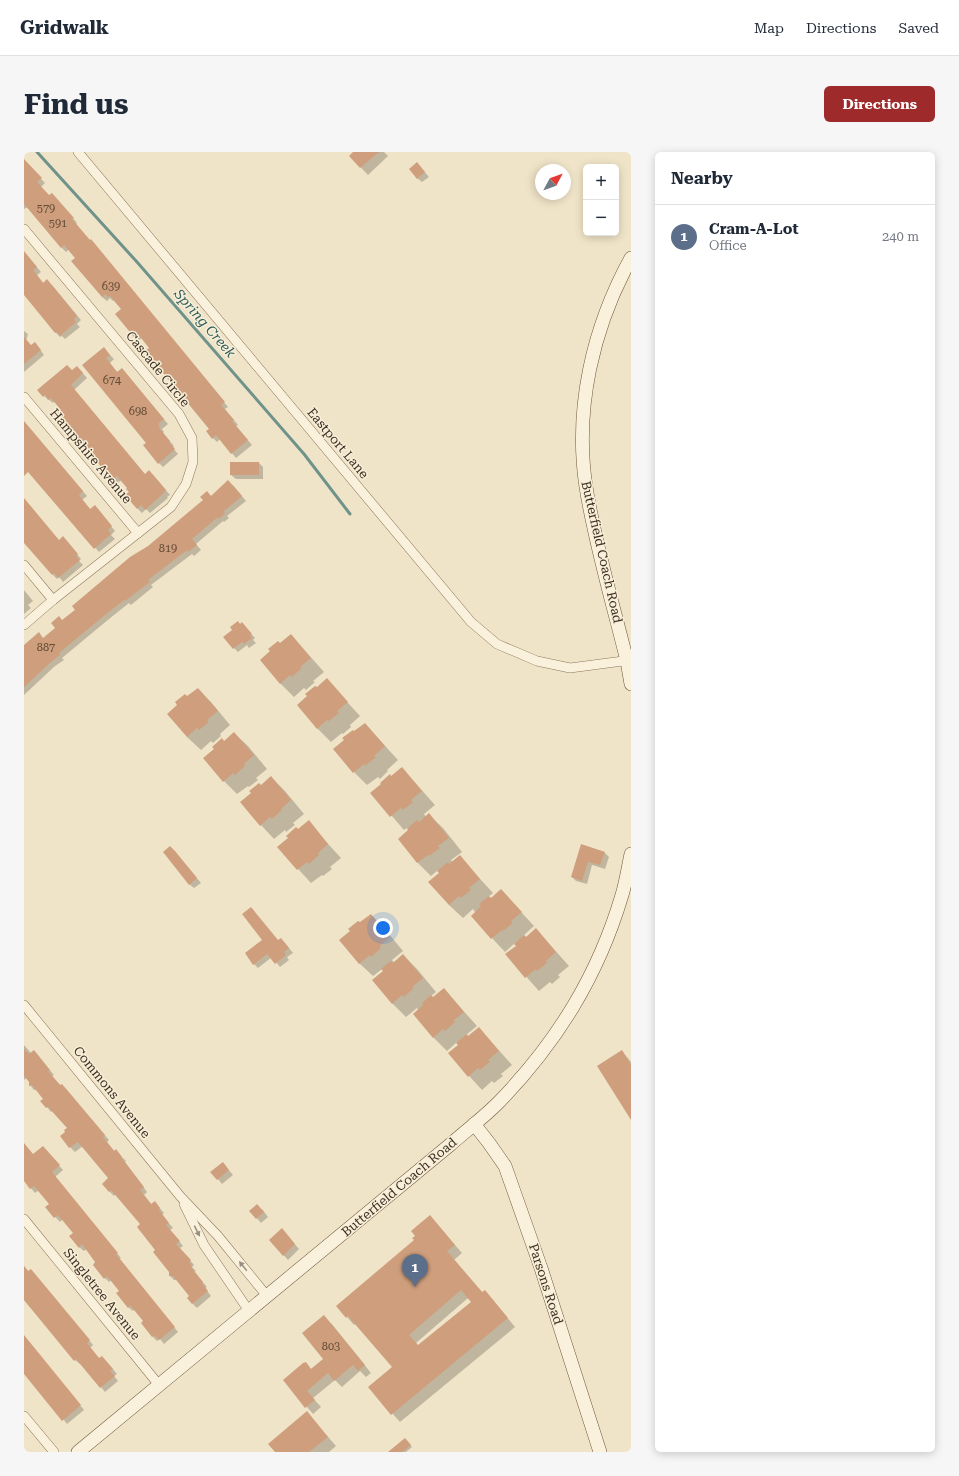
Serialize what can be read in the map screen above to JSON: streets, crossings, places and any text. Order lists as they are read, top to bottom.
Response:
{
  "streets": {
    "main road": ["Butterfield Coach Road", "Parsons Road"],
    "street": [
      "Cascade Circle",
      "Eastport Lane",
      "Hampshire Avenue",
      "Commons Avenue",
      "Singletree Avenue"
    ]
  },
  "crossings": [
    ["Cascade Circle", "Hampshire Avenue"],
    ["Eastport Lane", "Butterfield Coach Road"],
    ["Butterfield Coach Road", "Commons Avenue"],
    ["Butterfield Coach Road", "Parsons Road"],
    ["Butterfield Coach Road", "Singletree Avenue"]
  ],
  "water": ["Spring Creek"],
  "house_numbers": [
    "579",
    "591",
    "639",
    "674",
    "698",
    "819",
    "887",
    "803"
  ],
  "north": "top right",
  "page": {
    "header": "Gridwalk",
    "nav": ["Map", "Directions", "Saved"],
    "buttons": "Directions",
    "title": "Find us",
    "heading": "Nearby",
    "map_buttons": ["+", "−"],
    "list": [
      {
        "mark": "1",
        "name": "Cram-A-Lot",
        "note": "Office",
        "value": "240 m"
      }
    ],
    "pins": "1"
  }
}
